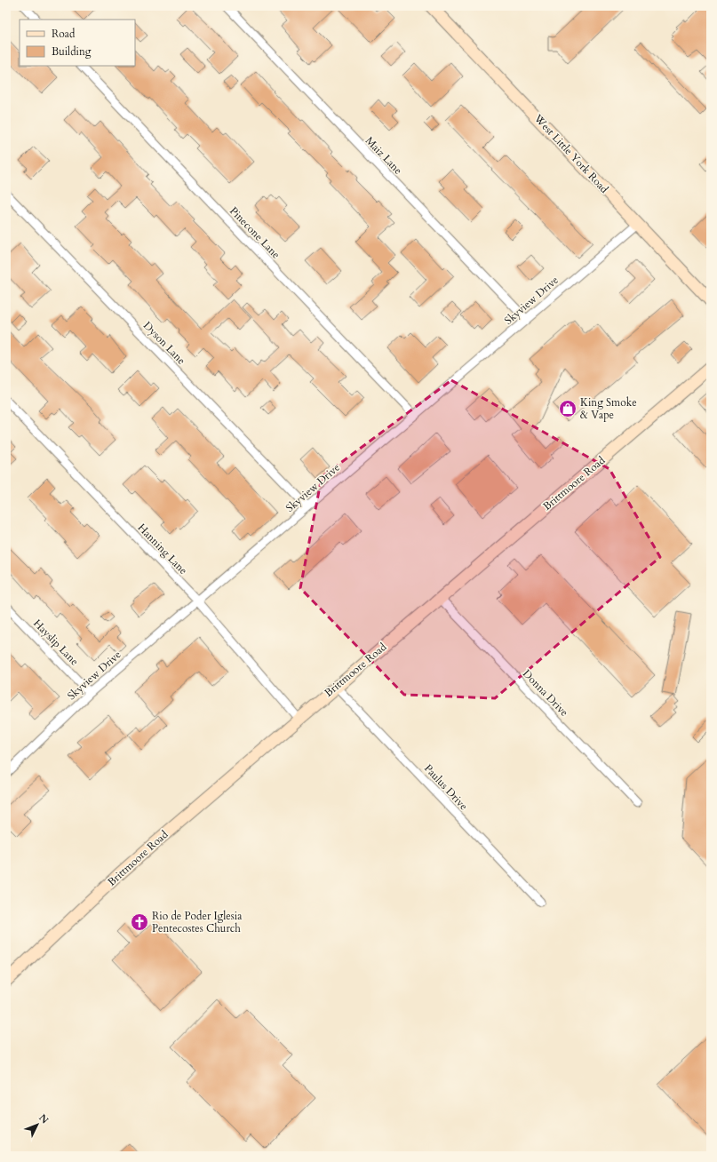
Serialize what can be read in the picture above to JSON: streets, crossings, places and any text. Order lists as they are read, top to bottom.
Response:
{
  "streets": {
    "main road": ["West Little York Road", "Brittmoore Road"],
    "street": [
      "Maiz Lane",
      "Pinecone Lane",
      "Skyview Drive",
      "Dyson Lane",
      "Hanning Lane",
      "Hayslip Lane",
      "Donna Drive",
      "Paulus Drive"
    ]
  },
  "crossings": [
    ["West Little York Road", "Skyview Drive"],
    ["Maiz Lane", "Skyview Drive"],
    ["Pinecone Lane", "Skyview Drive"],
    ["Skyview Drive", "Dyson Lane"],
    ["Skyview Drive", "Hanning Lane"],
    ["Skyview Drive", "Hayslip Lane"],
    ["Brittmoore Road", "Hanning Lane"],
    ["Brittmoore Road", "Donna Drive"],
    ["Brittmoore Road", "Paulus Drive"]
  ],
  "places": {
    "shop": ["King Smoke & Vape"],
    "church": ["Rio de Poder Iglesia Pentecostes Church"]
  },
  "legend": ["Road", "Building"],
  "north": "top right"
}
